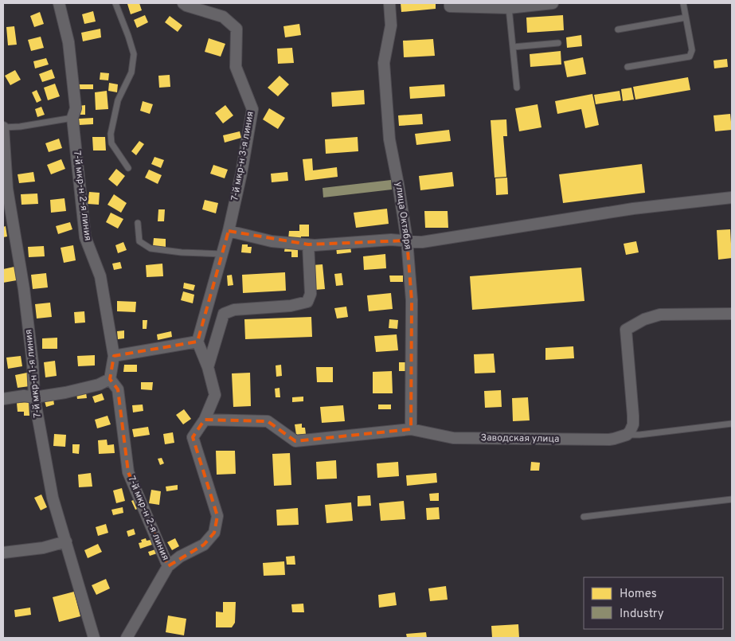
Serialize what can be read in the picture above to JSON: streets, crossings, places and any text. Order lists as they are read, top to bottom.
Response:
{
  "streets": {
    "street": [
      "7-й мкр-н 3-я линия",
      "7-й мкр-н 2-я линия",
      "улица Октября",
      "7-й мкр-н 1-я линия",
      "Заводская улица"
    ]
  },
  "crossings": [
    ["улица Октября", "Заводская улица"]
  ],
  "legend": ["Homes", "Industry"]
}
